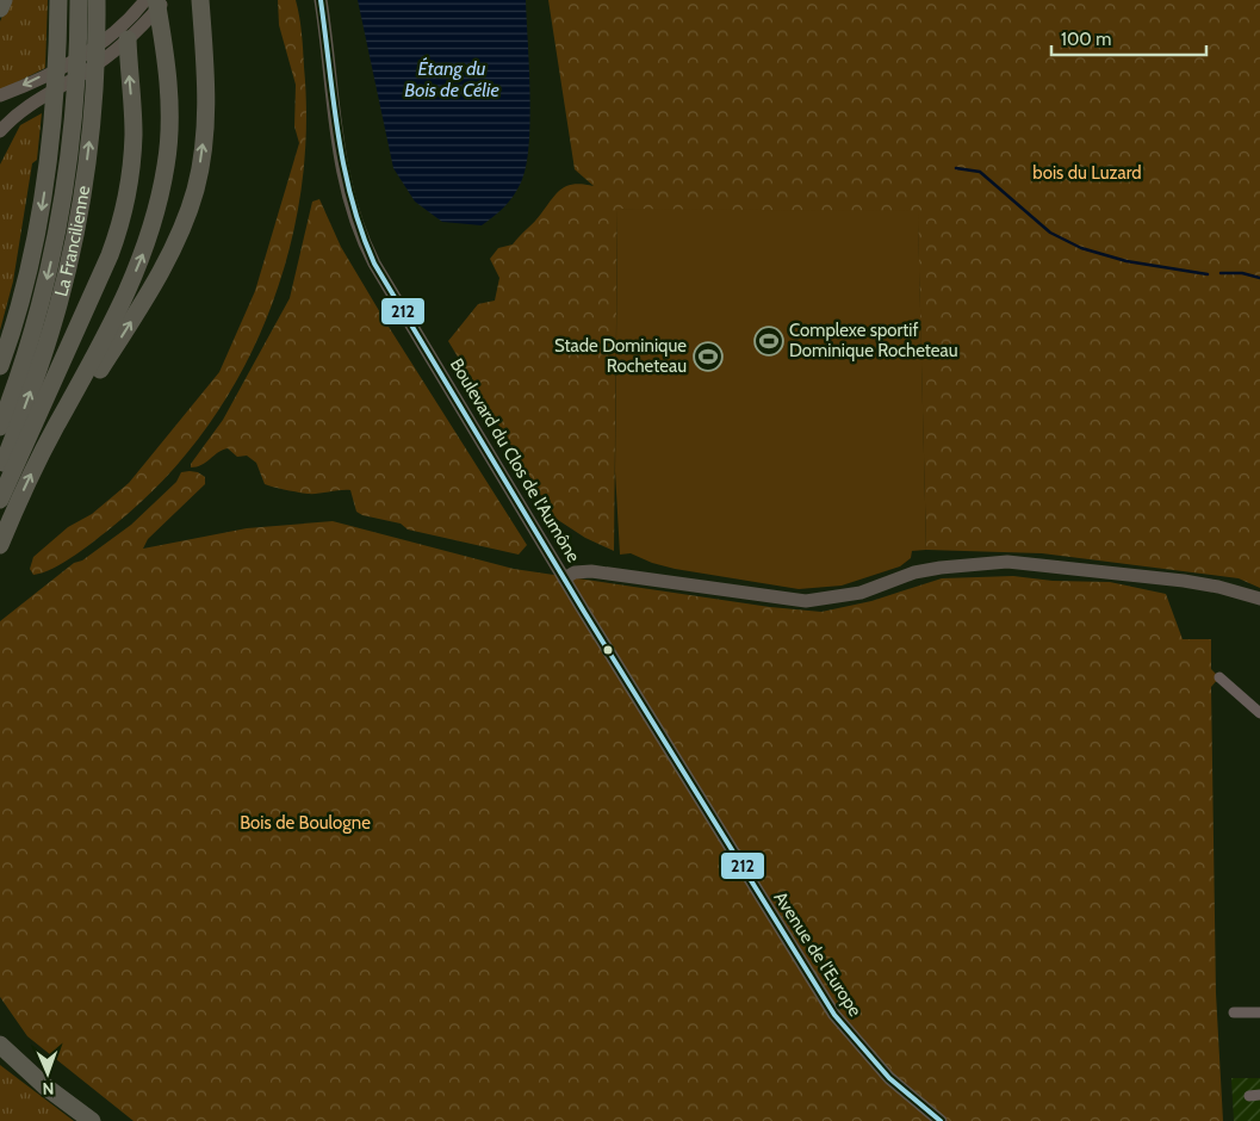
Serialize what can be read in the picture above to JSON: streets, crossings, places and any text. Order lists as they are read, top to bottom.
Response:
{
  "streets": {
    "highway": ["La Francilienne"],
    "main road": ["Boulevard du Clos de l'Aumône", "Avenue de l'Europe"]
  },
  "crossings": [
    ["Boulevard du Clos de l'Aumône", "Avenue de l'Europe"]
  ],
  "water": ["Étang du Bois de Célie"],
  "parks": ["bois du Luzard", "Bois de Boulogne"],
  "places": {
    "sports": ["Complexe sportif Dominique Rocheteau", "Stade Dominique Rocheteau"]
  },
  "lines": ["transit line 212"],
  "scale_bar": "100 m",
  "north": "bottom"
}
